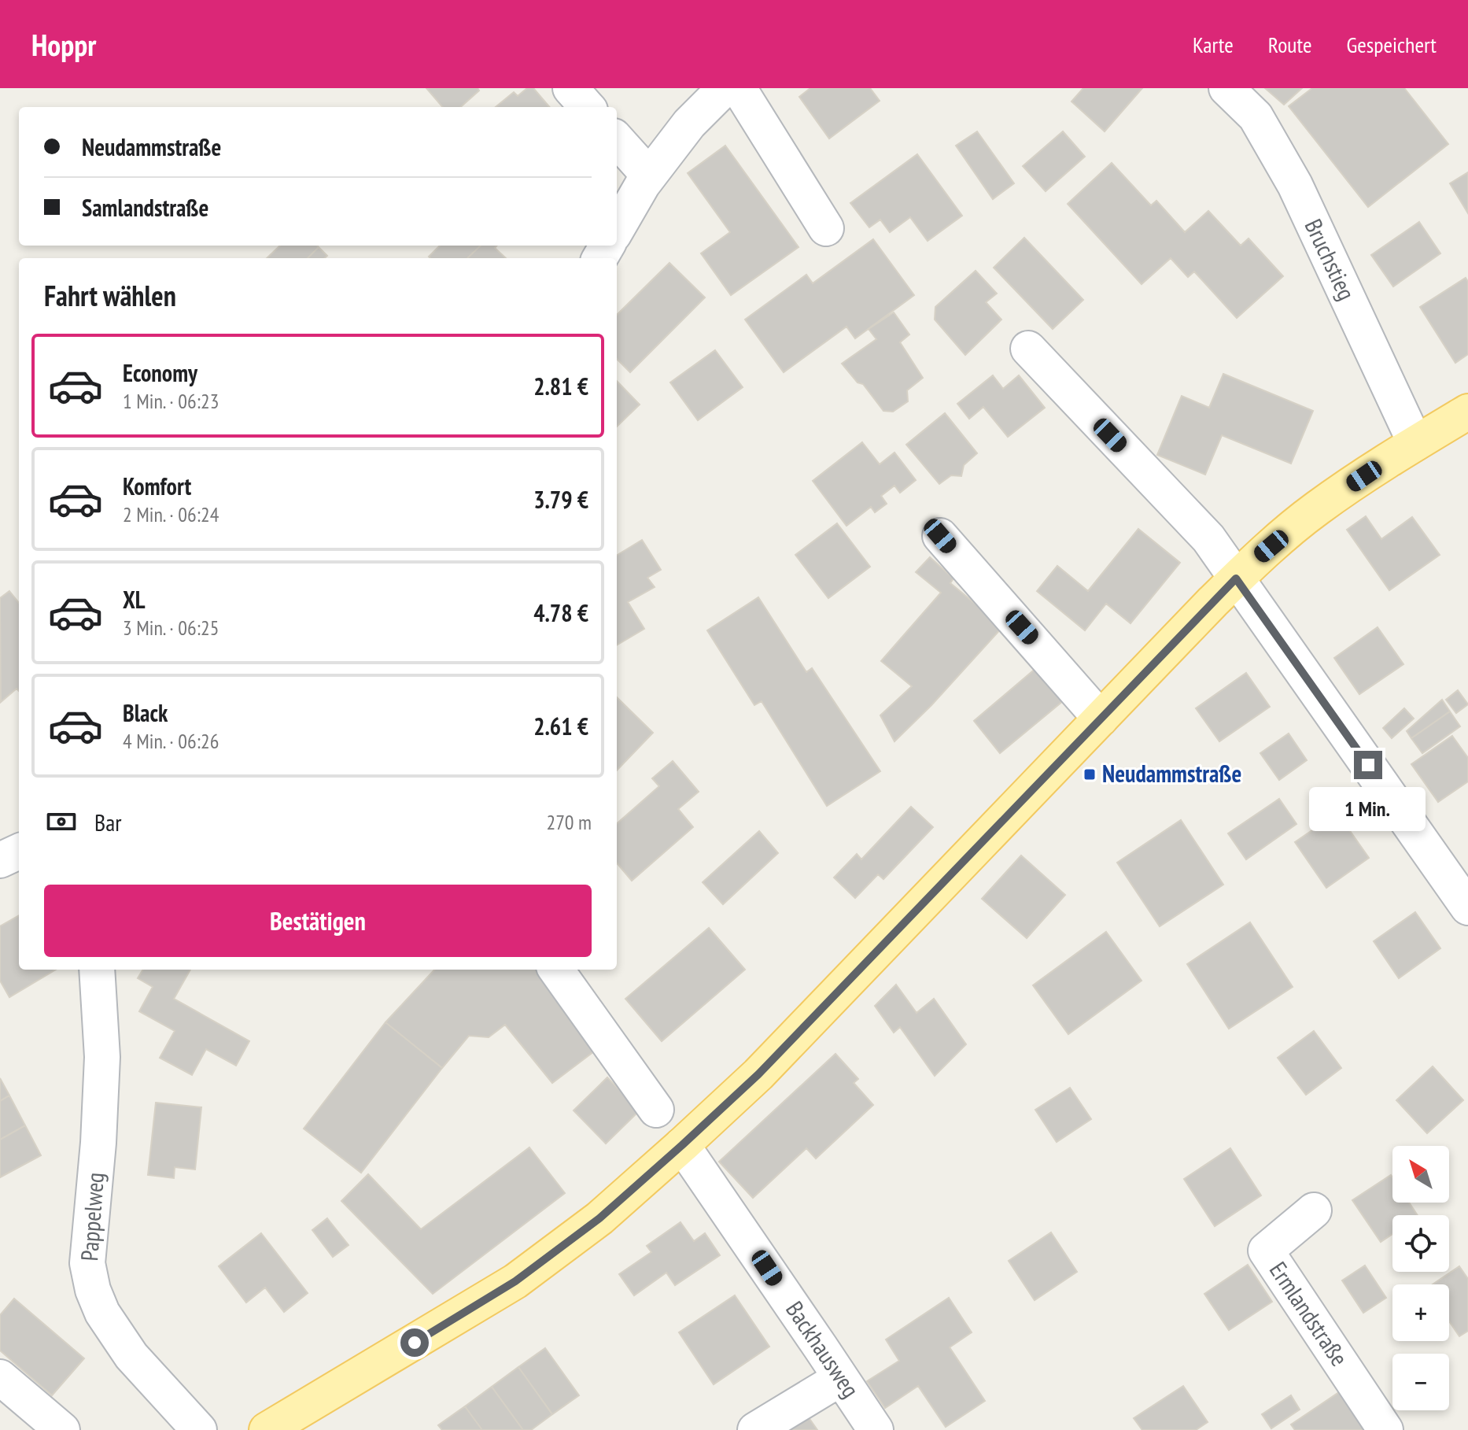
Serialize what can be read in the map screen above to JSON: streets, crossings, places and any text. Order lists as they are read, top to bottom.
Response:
{
  "streets": {
    "street": [
      "Bruchstieg",
      "Pappelweg",
      "Ermlandstraße",
      "Backhausweg"
    ]
  },
  "places": {
    "transit": ["Neudammstraße"]
  },
  "north": "top left",
  "page": {
    "header": "Hoppr",
    "nav": ["Karte", "Route", "Gespeichert"],
    "banner": ["Neudammstraße", "Samlandstraße"],
    "heading": "Fahrt wählen",
    "list": [
      {
        "name": "Economy",
        "note": "1 Min. · 06:23",
        "value": "2.81 €"
      },
      {
        "name": "Komfort",
        "note": "2 Min. · 06:24",
        "value": "3.79 €"
      },
      {
        "name": "XL",
        "note": "3 Min. · 06:25",
        "value": "4.78 €"
      },
      {
        "name": "Black",
        "note": "4 Min. · 06:26",
        "value": "2.61 €"
      }
    ],
    "bubble": "1 Min.",
    "pay": ["Bar", "270 m"],
    "buttons": "Bestätigen",
    "map_buttons": ["+", "−"]
  }
}
